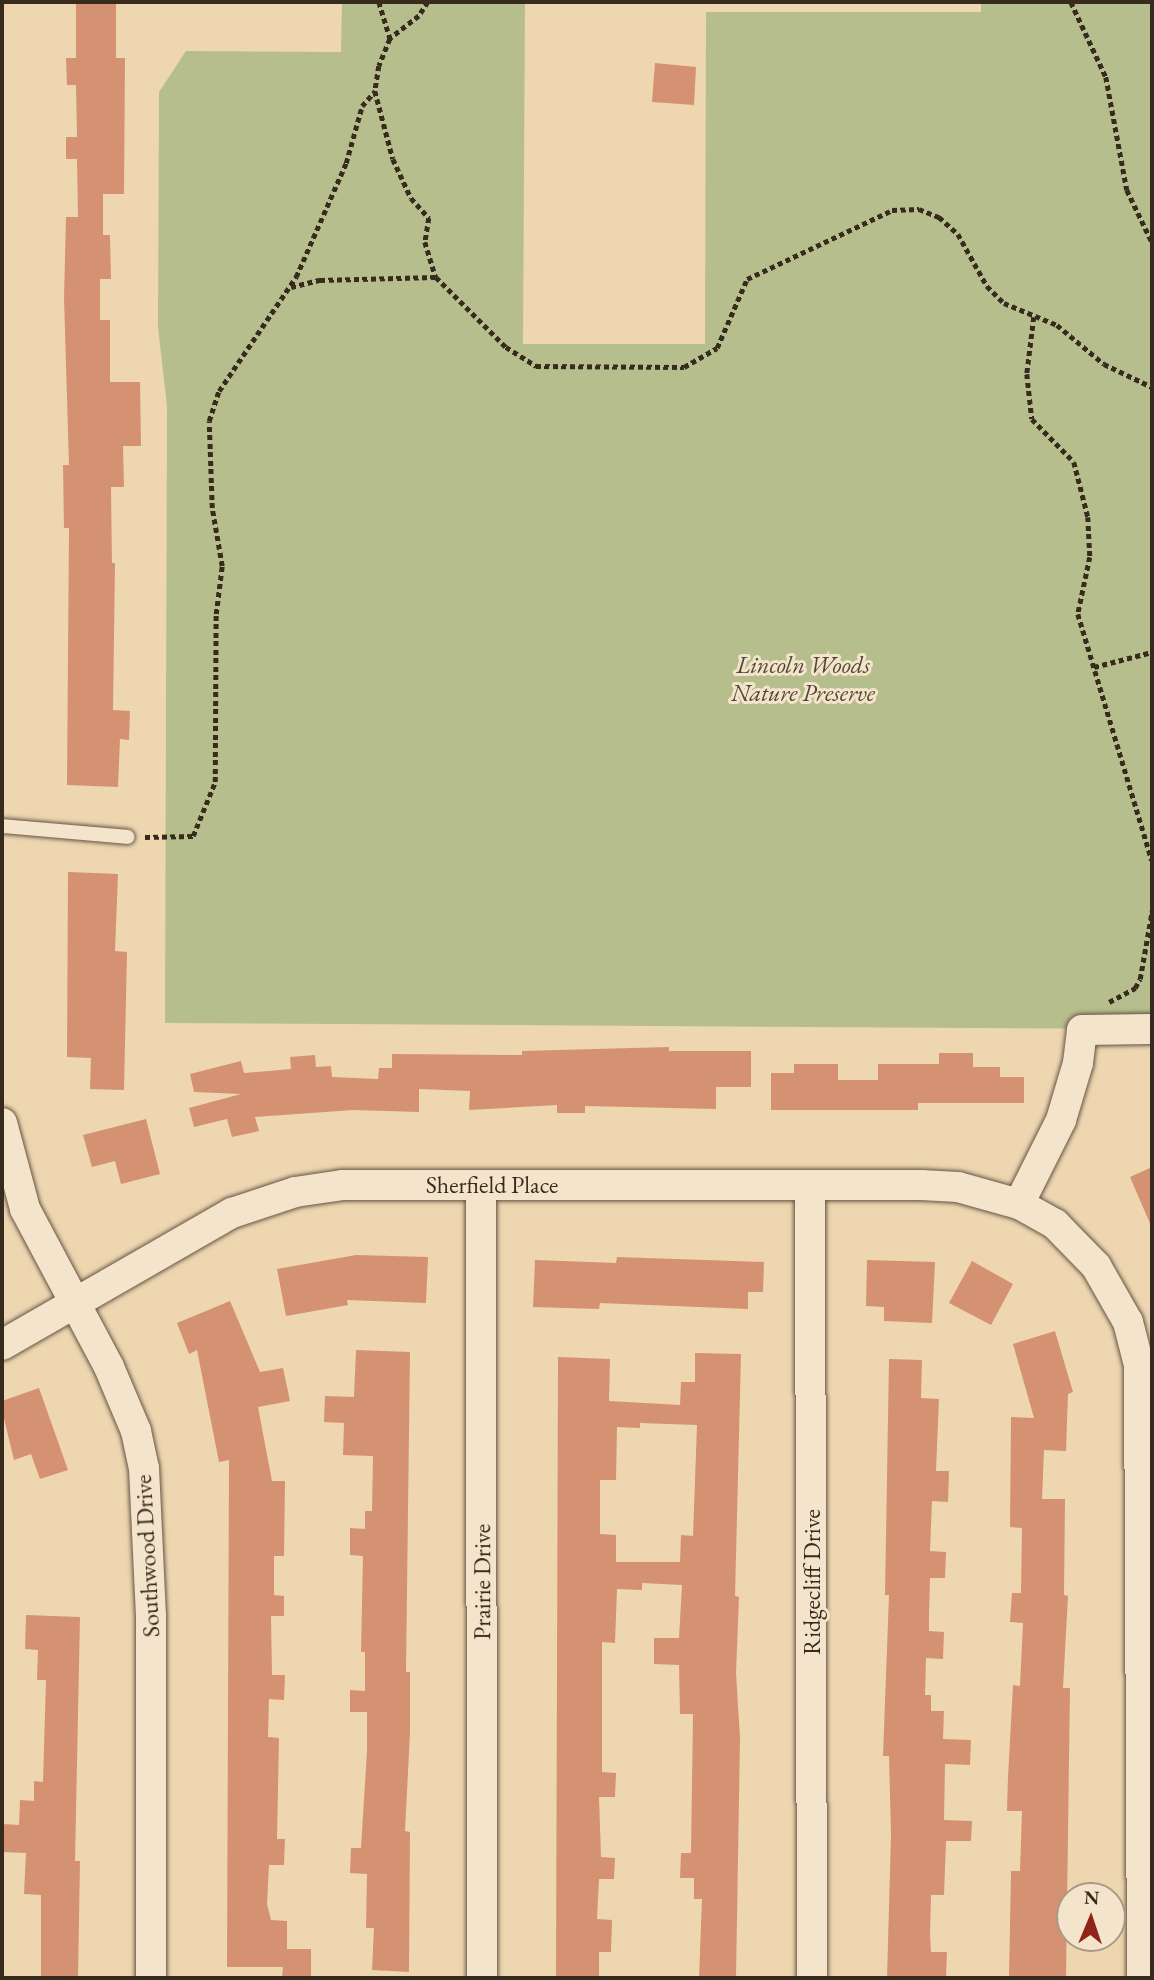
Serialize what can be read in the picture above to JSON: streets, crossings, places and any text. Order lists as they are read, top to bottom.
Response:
{
  "streets": {
    "street": [
      "Sherfield Place",
      "Southwood Drive",
      "Prairie Drive",
      "Ridgecliff Drive"
    ]
  },
  "crossings": [
    ["Sherfield Place", "Southwood Drive"],
    ["Sherfield Place", "Prairie Drive"],
    ["Sherfield Place", "Ridgecliff Drive"]
  ],
  "parks": ["Lincoln Woods Nature Preserve"],
  "north": "top"
}
